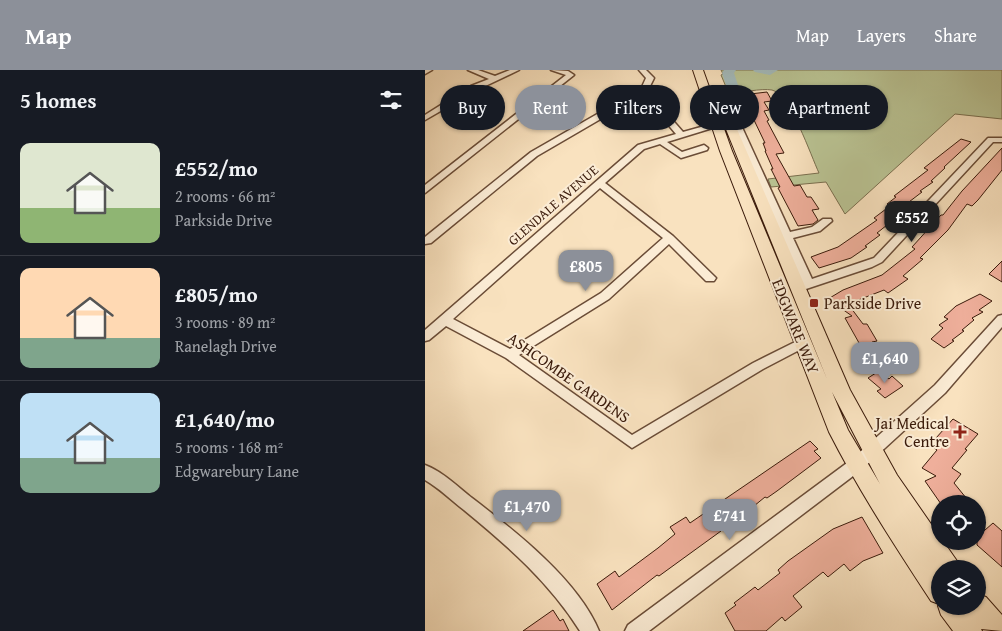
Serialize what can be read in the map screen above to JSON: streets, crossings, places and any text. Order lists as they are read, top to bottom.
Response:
{
  "streets": {
    "highway": ["EDGWARE WAY"],
    "street": ["GLENDALE AVENUE", "ASHCOMBE GARDENS"]
  },
  "crossings": [
    ["GLENDALE AVENUE", "ASHCOMBE GARDENS"],
    ["EDGWARE WAY", "ASHCOMBE GARDENS"]
  ],
  "places": {
    "transit": ["Parkside Drive"],
    "health": ["Jai Medical Centre"]
  },
  "page": {
    "header": "Map",
    "nav": ["Map", "Layers", "Share"],
    "heading": "5 homes",
    "chip": [
      "Buy",
      "Rent",
      "Filters",
      "New",
      "Apartment"
    ],
    "list": [
      {
        "name": "£552/mo",
        "note": "2 rooms · 66 m² · Parkside Drive"
      },
      {
        "name": "£805/mo",
        "note": "3 rooms · 89 m² · Ranelagh Drive"
      },
      {
        "name": "£1,640/mo",
        "note": "5 rooms · 168 m² · Edgwarebury Lane"
      }
    ],
    "price": [
      "£552",
      "£805",
      "£1,640",
      "£1,470",
      "£741"
    ]
  }
}
